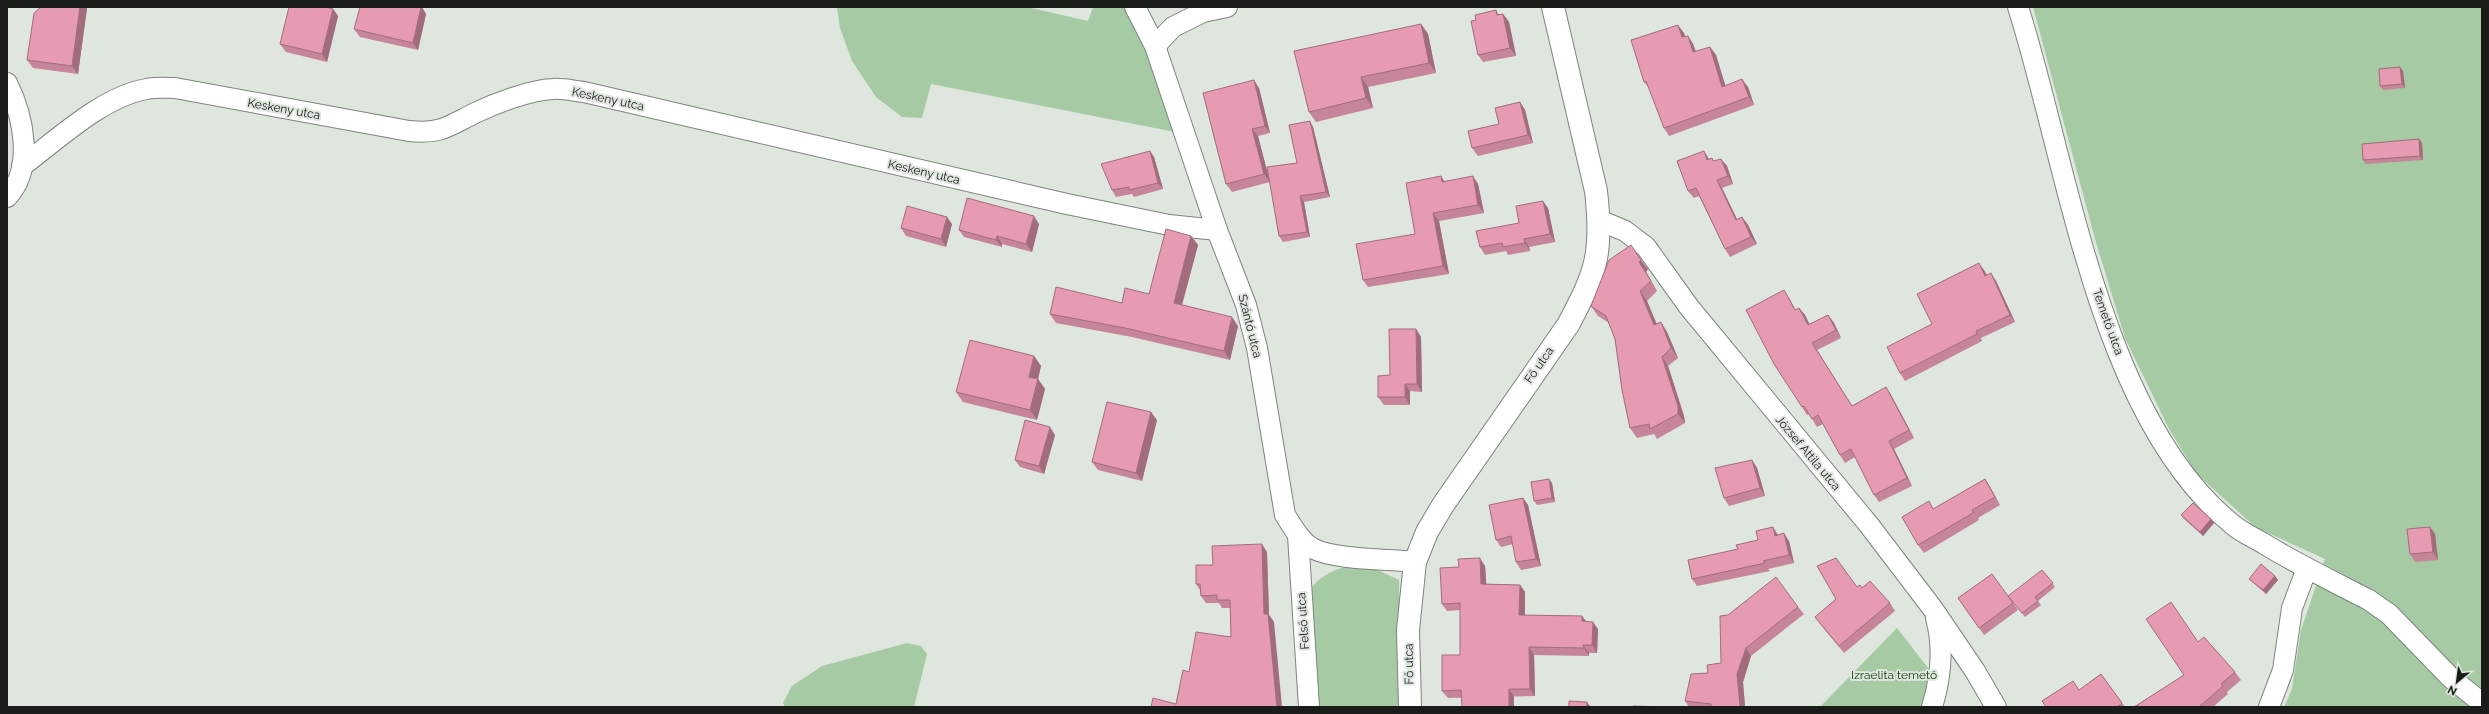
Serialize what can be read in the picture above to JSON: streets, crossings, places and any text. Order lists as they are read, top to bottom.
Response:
{
  "streets": {
    "street": [
      "Keskeny utca",
      "Temető utca",
      "Szántó utca",
      "Fő utca",
      "József Attila utca",
      "Felső utca"
    ]
  },
  "crossings": [
    ["Keskeny utca", "Szántó utca"],
    ["Szántó utca", "Fő utca"],
    ["Szántó utca", "Felső utca"],
    ["Fő utca", "József Attila utca"]
  ],
  "parks": ["Izraelita temető"],
  "north": "bottom left"
}
